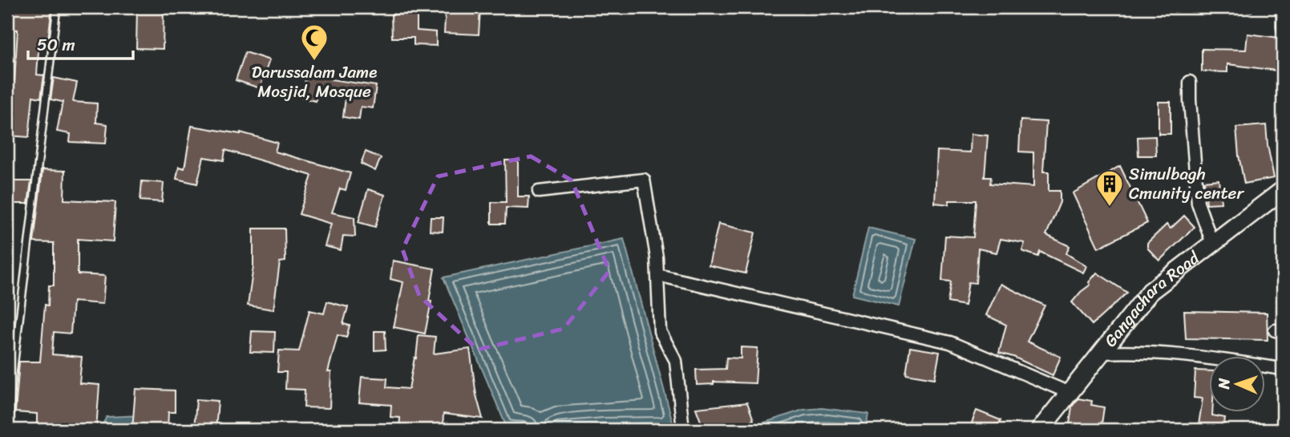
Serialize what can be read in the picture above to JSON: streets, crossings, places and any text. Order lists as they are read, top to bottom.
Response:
{
  "streets": {
    "main road": ["Gangachara Road"]
  },
  "places": {
    "mosque": ["Darussalam Jame Mosjid, Mosque"],
    "building": ["Simulbagh Cmunity center"]
  },
  "scale_bar": "50 m",
  "north": "left"
}
